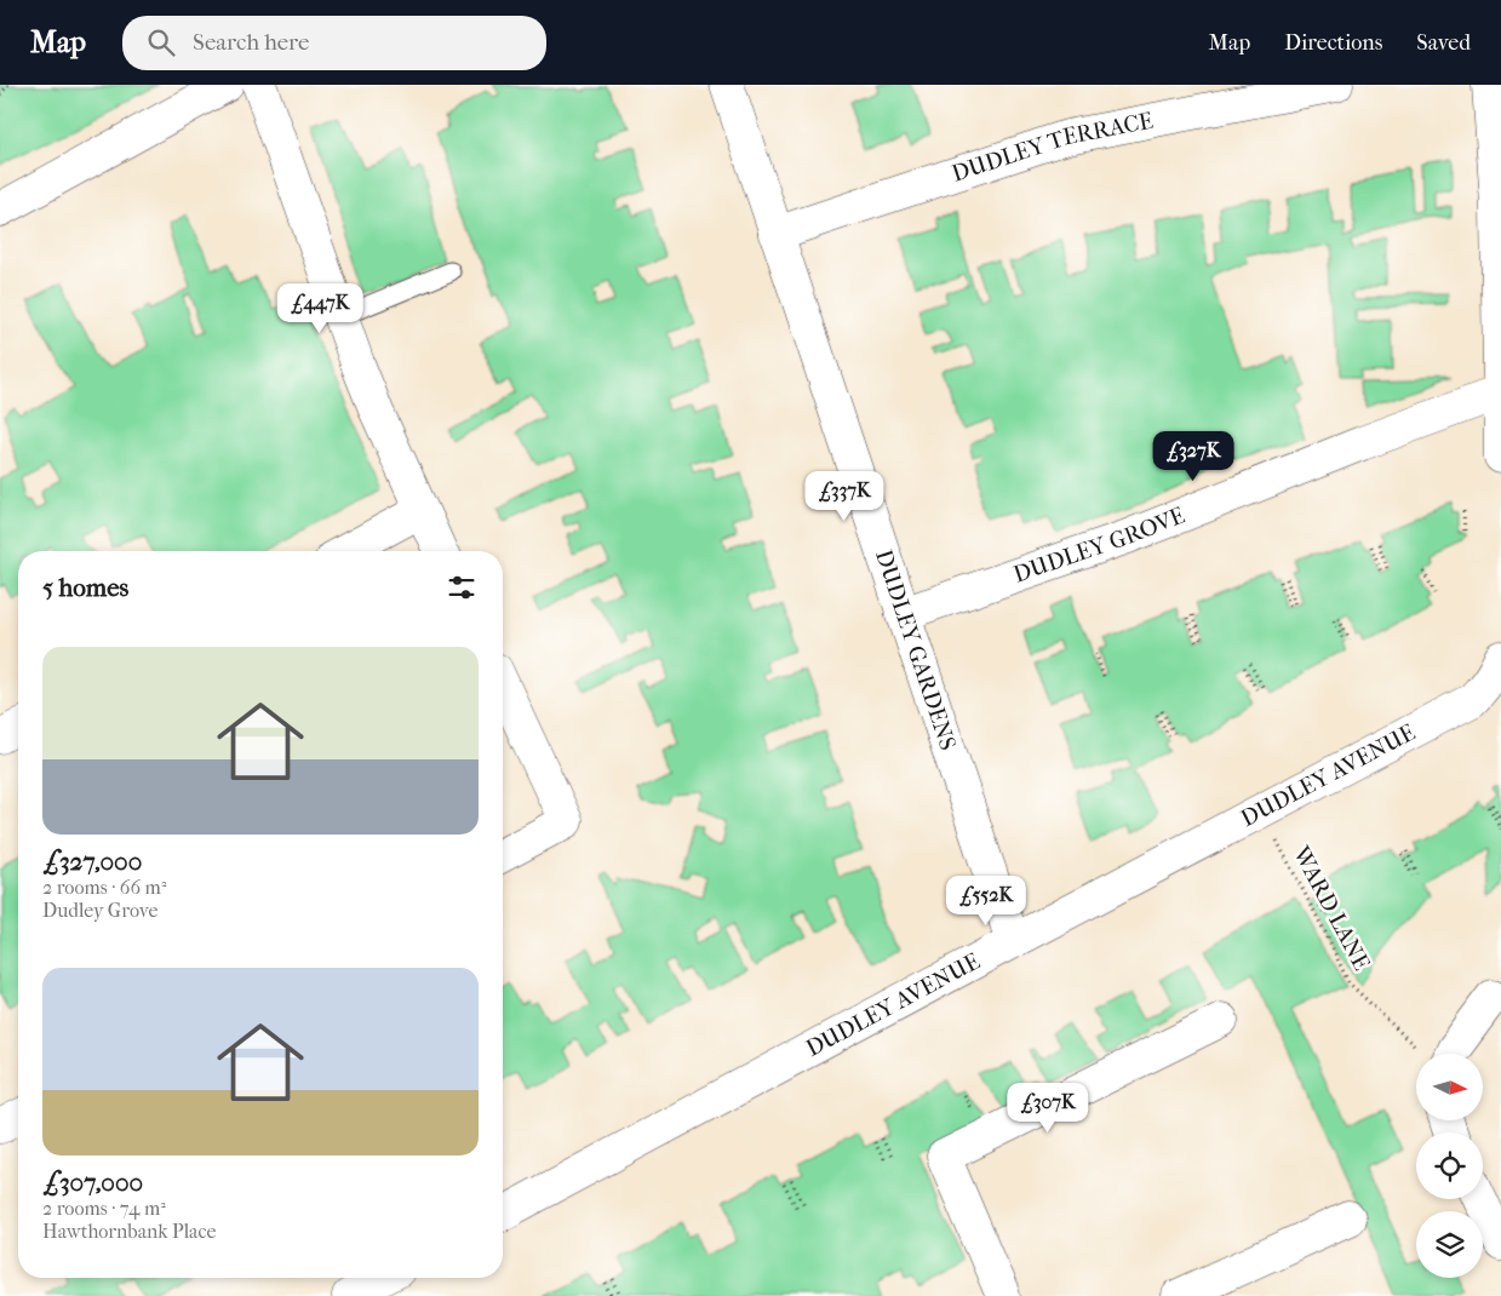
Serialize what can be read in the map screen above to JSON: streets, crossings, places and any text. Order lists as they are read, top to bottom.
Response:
{
  "streets": {
    "street": [
      "DUDLEY TERRACE",
      "DUDLEY GROVE",
      "DUDLEY GARDENS",
      "DUDLEY AVENUE"
    ],
    "path": ["WARD LANE"]
  },
  "crossings": [
    ["DUDLEY TERRACE", "DUDLEY GARDENS"],
    ["DUDLEY GROVE", "DUDLEY GARDENS"],
    ["DUDLEY GARDENS", "DUDLEY AVENUE"],
    ["DUDLEY AVENUE", "WARD LANE"]
  ],
  "north": "right",
  "page": {
    "header": "Map",
    "search": "Search here",
    "nav": ["Map", "Directions", "Saved"],
    "price": [
      "£447K",
      "£327K",
      "£337K",
      "£552K",
      "£307K"
    ],
    "heading": "5 homes",
    "list": [
      {
        "name": "£327,000",
        "note": "2 rooms · 66 m² · Dudley Grove"
      },
      {
        "name": "£307,000",
        "note": "2 rooms · 74 m² · Hawthornbank Place"
      }
    ]
  }
}
